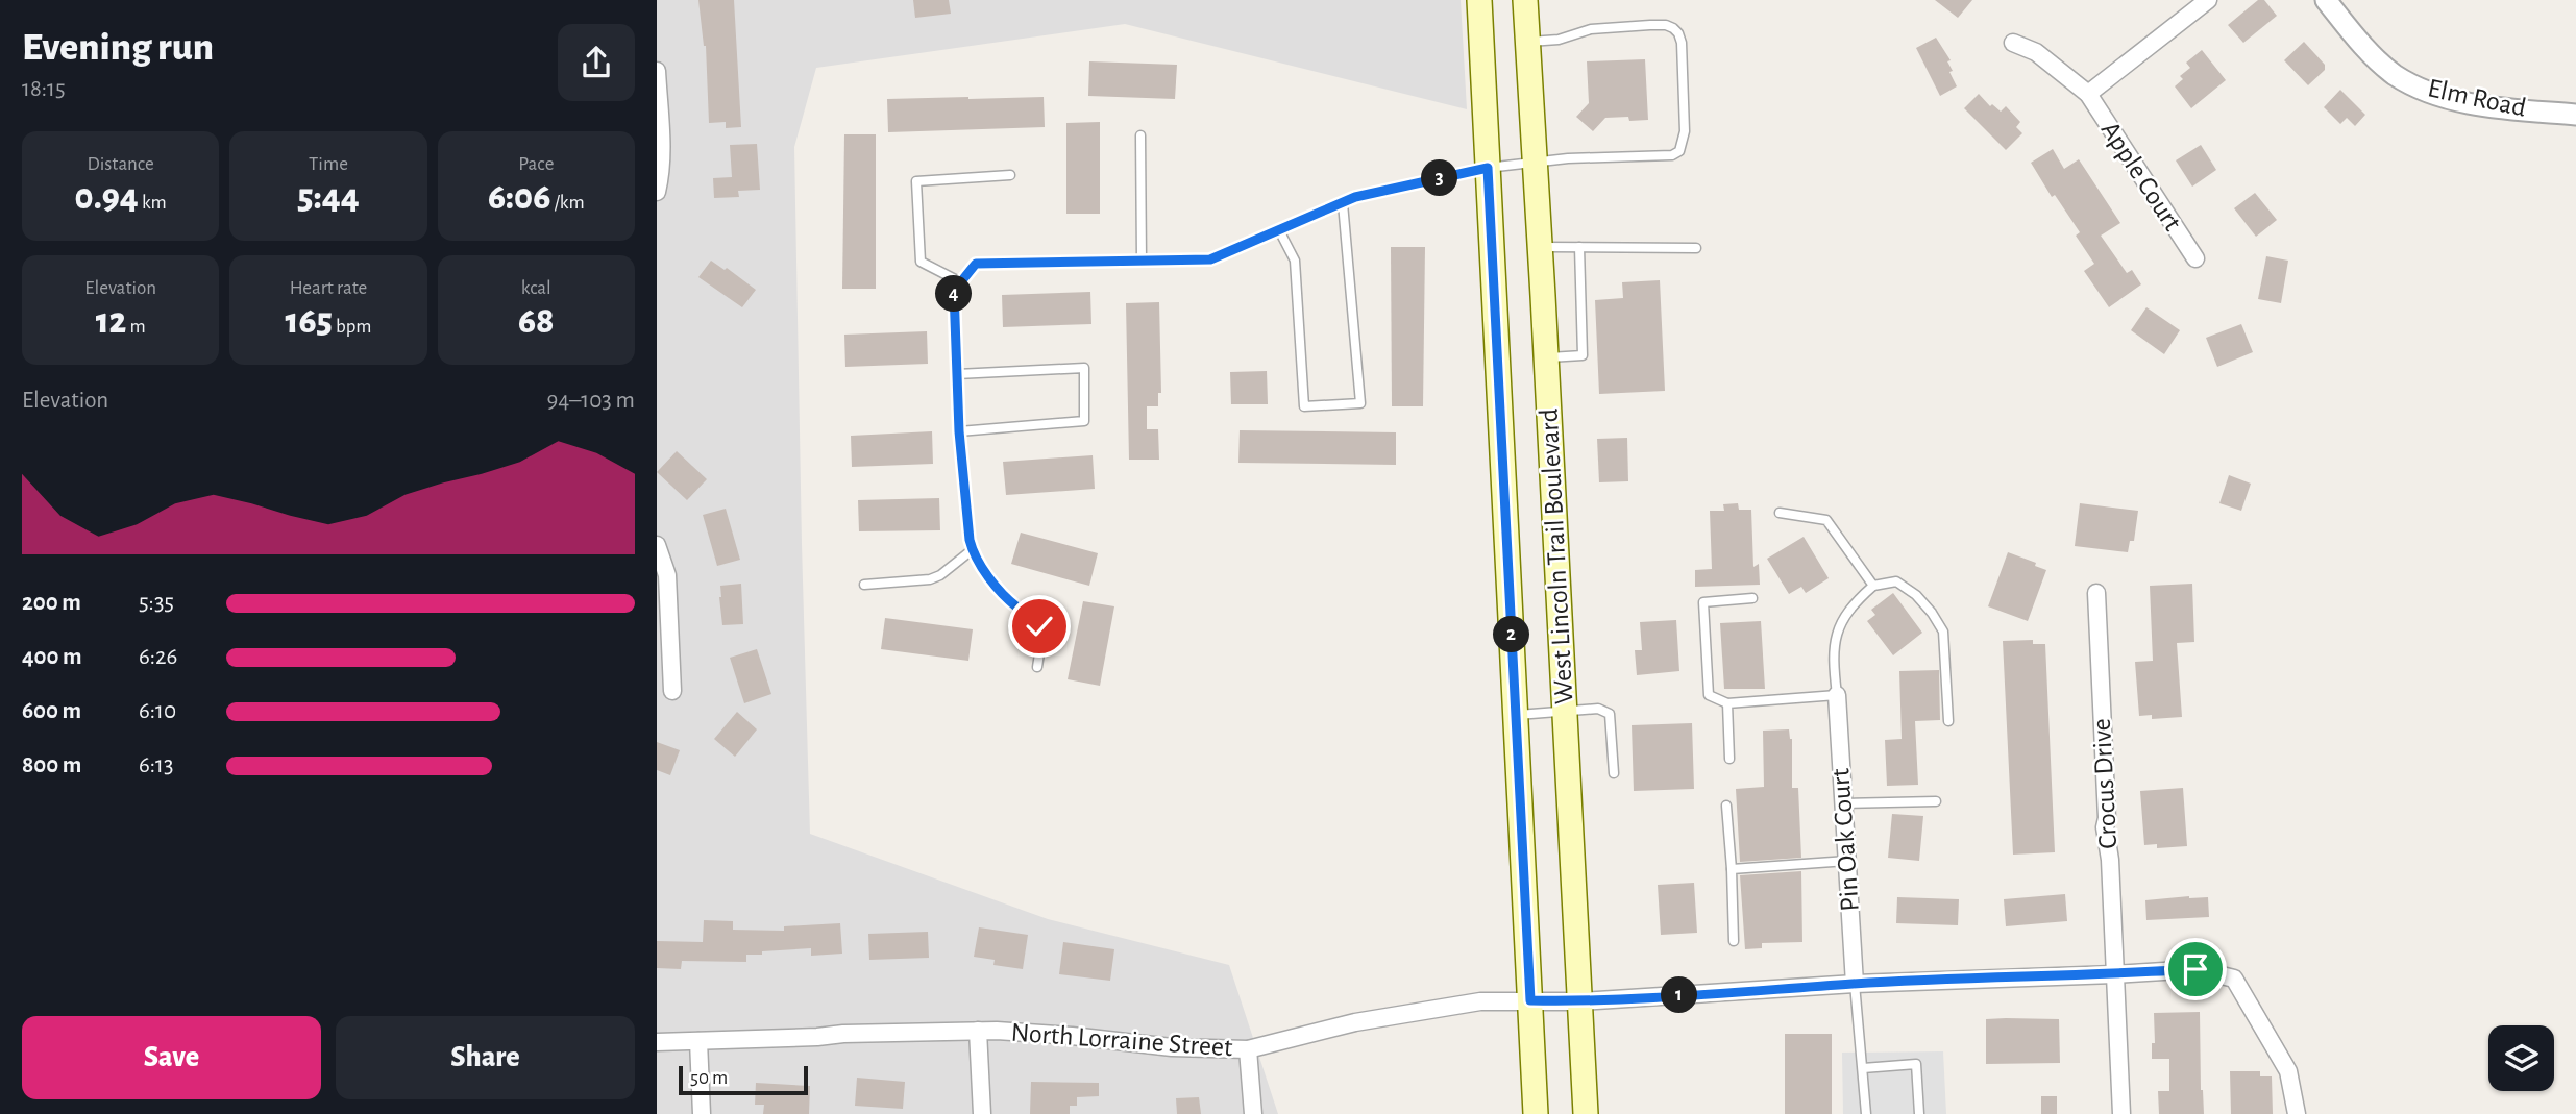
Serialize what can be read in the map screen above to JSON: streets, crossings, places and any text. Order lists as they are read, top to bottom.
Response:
{
  "streets": {
    "main road": ["West Lincoln Trail Boulevard"],
    "street": [
      "Elm Road",
      "Apple Court",
      "Crocus Drive",
      "Pin Oak Court",
      "North Lorraine Street"
    ]
  },
  "crossings": [
    ["West Lincoln Trail Boulevard", "North Lorraine Street"],
    ["Crocus Drive", "North Lorraine Street"],
    ["Pin Oak Court", "North Lorraine Street"]
  ],
  "scale_bar": "50 m",
  "page": {
    "heading": ["Evening run", "18:15"],
    "stats": [
      ["Distance", "0.94 km"],
      ["Time", "5:44"],
      ["Pace", "6:06 /km"],
      ["Elevation", "12 m"],
      ["Heart rate", "165 bpm"],
      ["kcal", "68"]
    ],
    "pins": [
      "3",
      "4",
      "2",
      "1"
    ],
    "chart": ["Elevation", "94–103 m"],
    "list": [
      {
        "name": "200 m",
        "note": "5:35"
      },
      {
        "name": "400 m",
        "note": "6:26"
      },
      {
        "name": "600 m",
        "note": "6:10"
      },
      {
        "name": "800 m",
        "note": "6:13"
      }
    ],
    "buttons": ["Save", "Share"],
    "scale": "50 m"
  }
}
